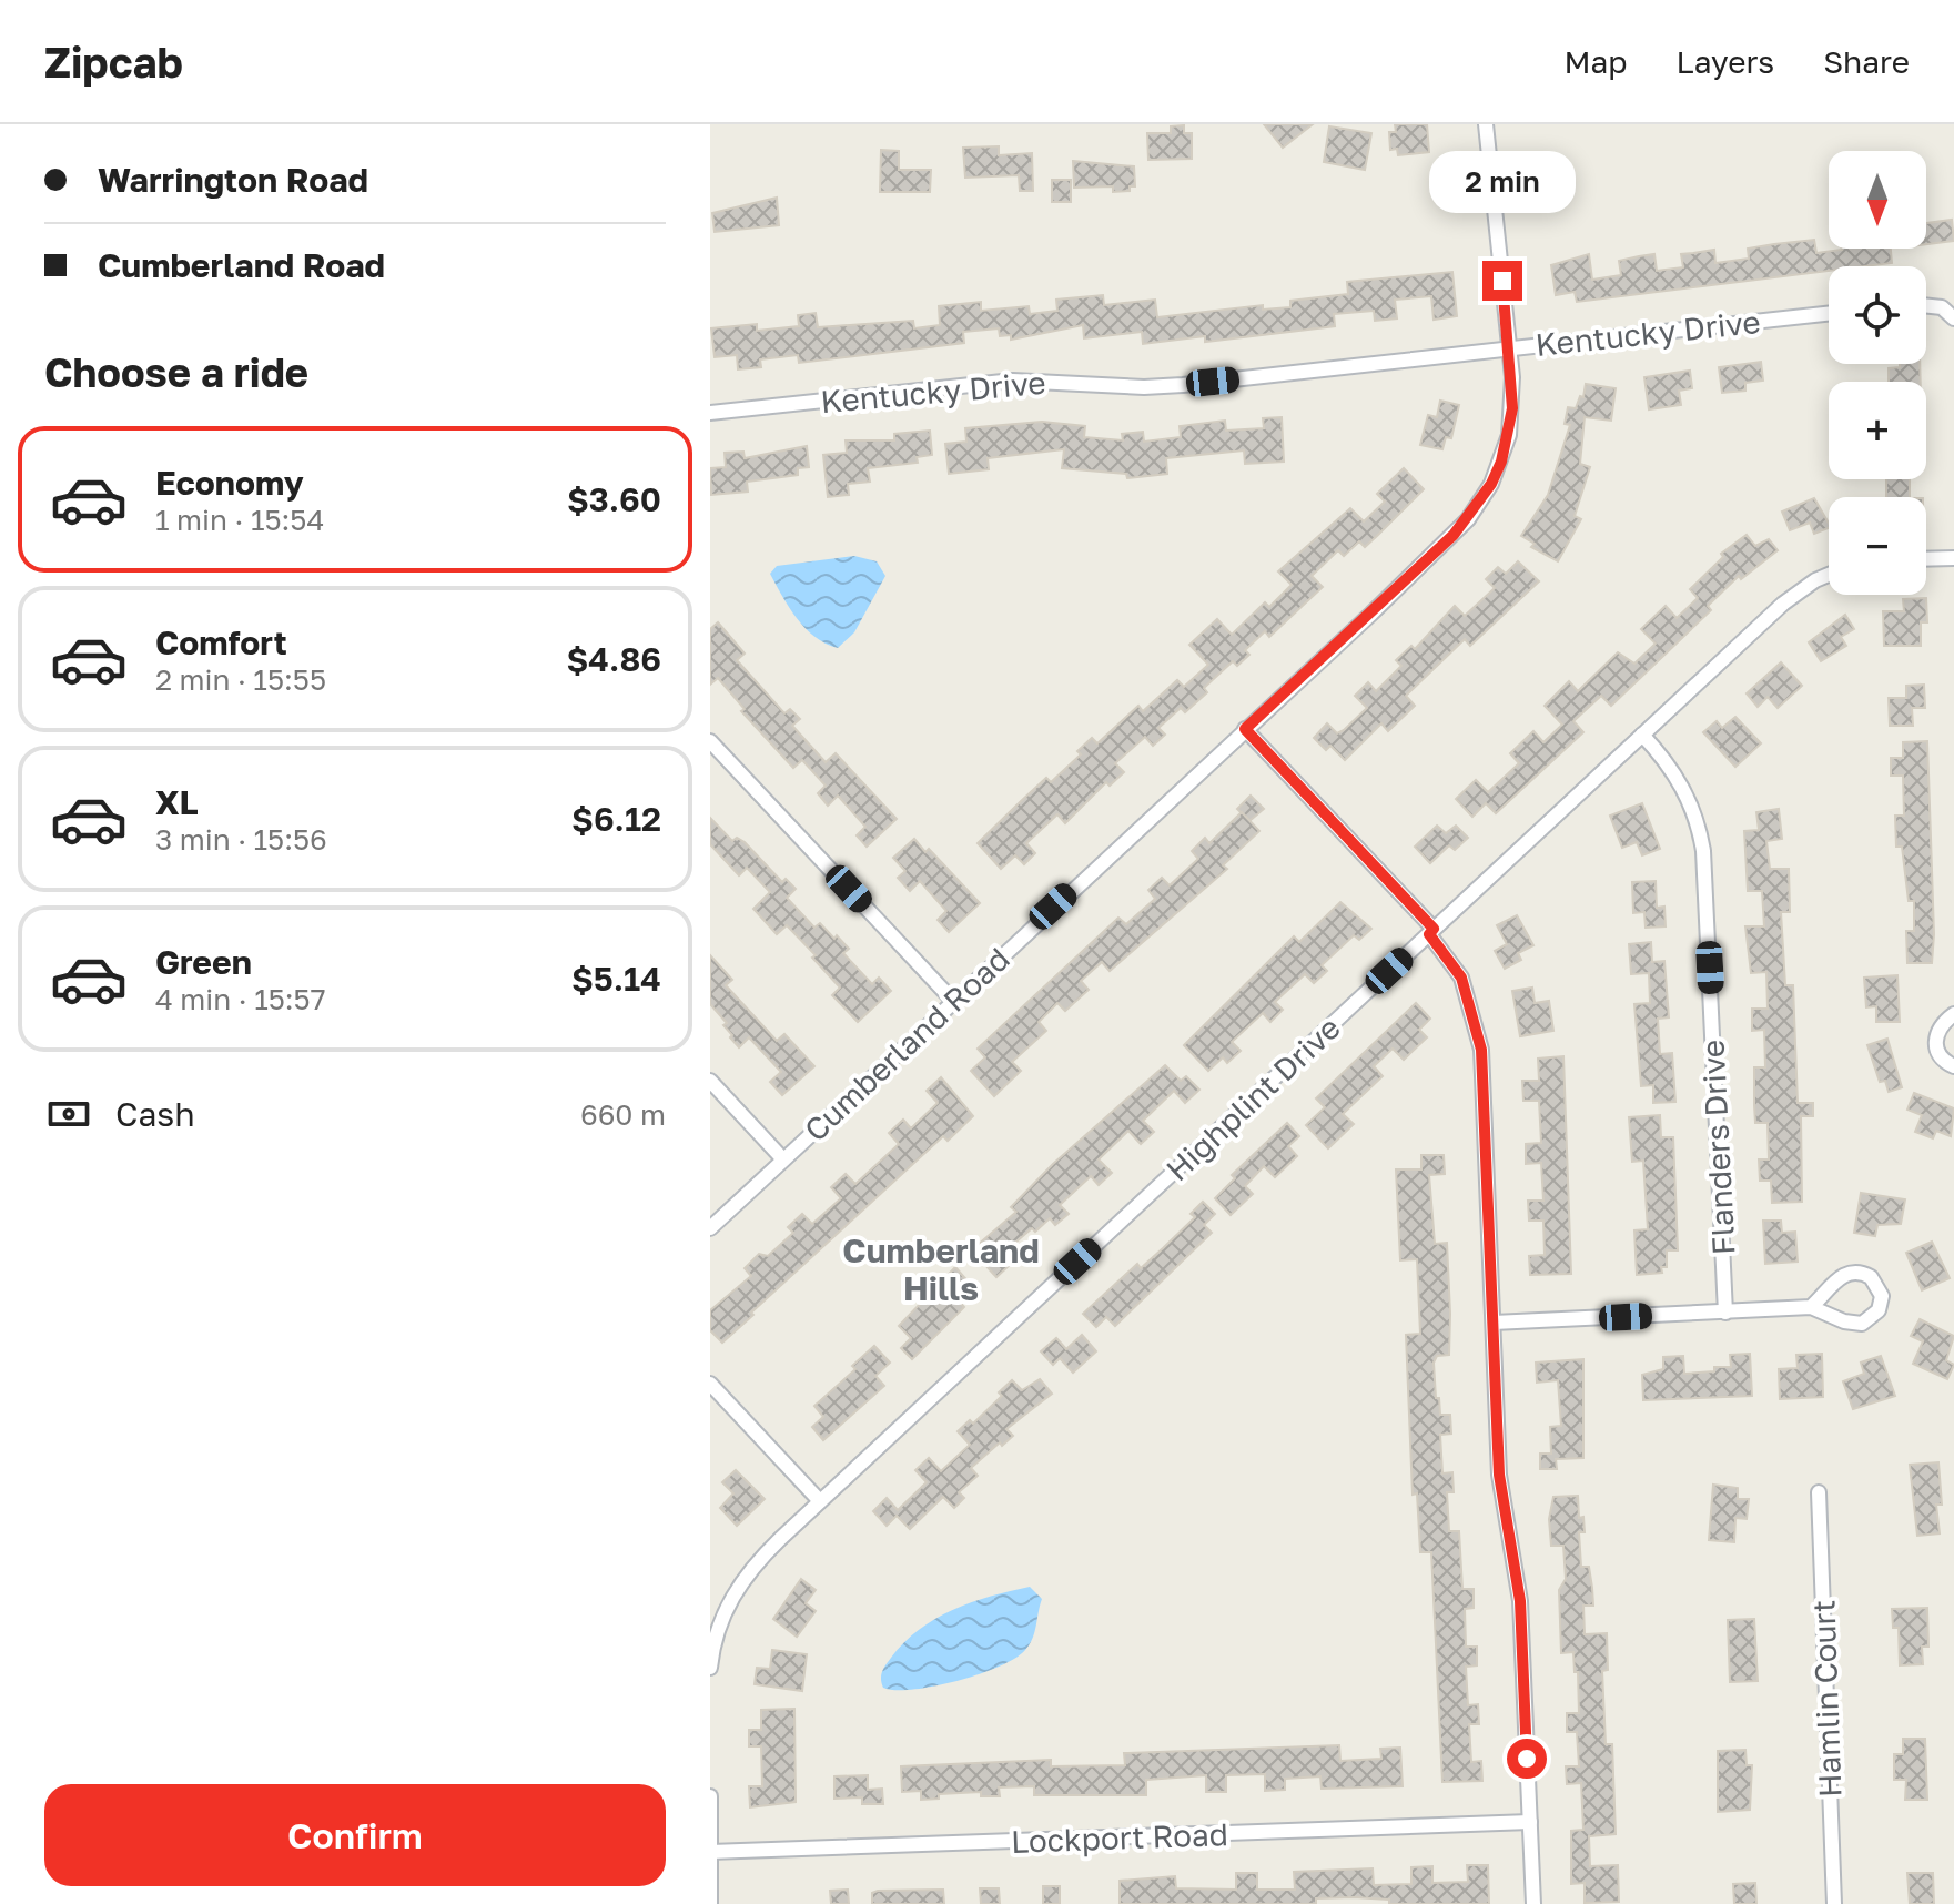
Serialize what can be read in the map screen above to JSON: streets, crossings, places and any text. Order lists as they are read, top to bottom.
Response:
{
  "streets": {
    "street": [
      "Kentucky Drive",
      "Cumberland Road",
      "Highplint Drive",
      "Flanders Drive",
      "Hamlin Court",
      "Lockport Road"
    ]
  },
  "crossings": [
    ["Kentucky Drive", "Cumberland Road"],
    ["Highplint Drive", "Flanders Drive"]
  ],
  "districts": ["Cumberland Hills"],
  "north": "bottom",
  "page": {
    "header": "Zipcab",
    "nav": ["Map", "Layers", "Share"],
    "banner": ["Warrington Road", "Cumberland Road"],
    "map_buttons": ["+", "−"],
    "bubble": "2 min",
    "heading": "Choose a ride",
    "list": [
      {
        "name": "Economy",
        "note": "1 min · 15:54",
        "value": "$3.60"
      },
      {
        "name": "Comfort",
        "note": "2 min · 15:55",
        "value": "$4.86"
      },
      {
        "name": "XL",
        "note": "3 min · 15:56",
        "value": "$6.12"
      },
      {
        "name": "Green",
        "note": "4 min · 15:57",
        "value": "$5.14"
      }
    ],
    "pay": ["Cash", "660 m"],
    "buttons": "Confirm"
  }
}
